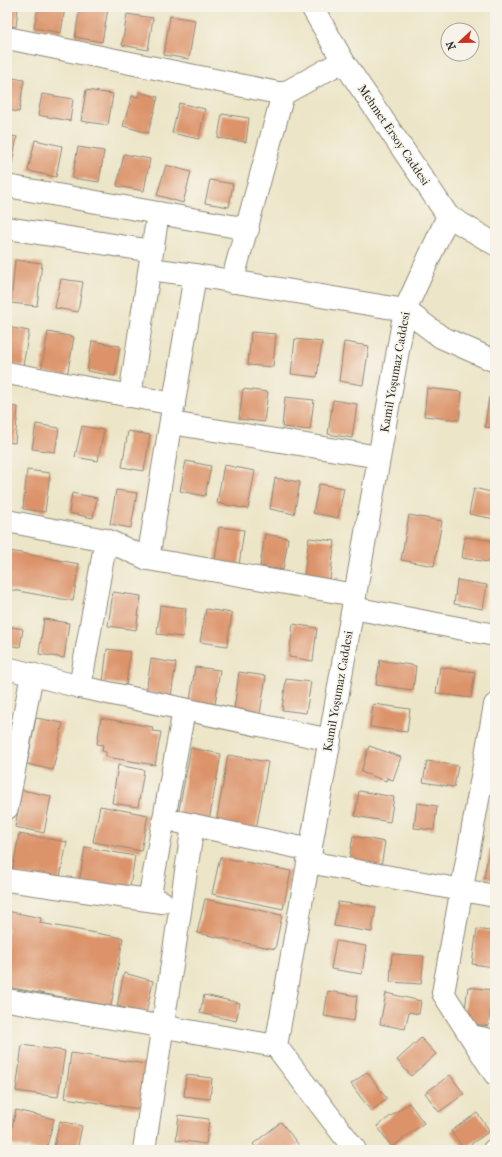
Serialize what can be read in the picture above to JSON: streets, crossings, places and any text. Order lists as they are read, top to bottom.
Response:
{
  "streets": {
    "street": ["Mehmet Ersoy Caddesi", "Kamil Yoşumaz Caddesi"]
  },
  "crossings": [
    ["Mehmet Ersoy Caddesi", "Kamil Yoşumaz Caddesi"]
  ],
  "north": "left"
}
